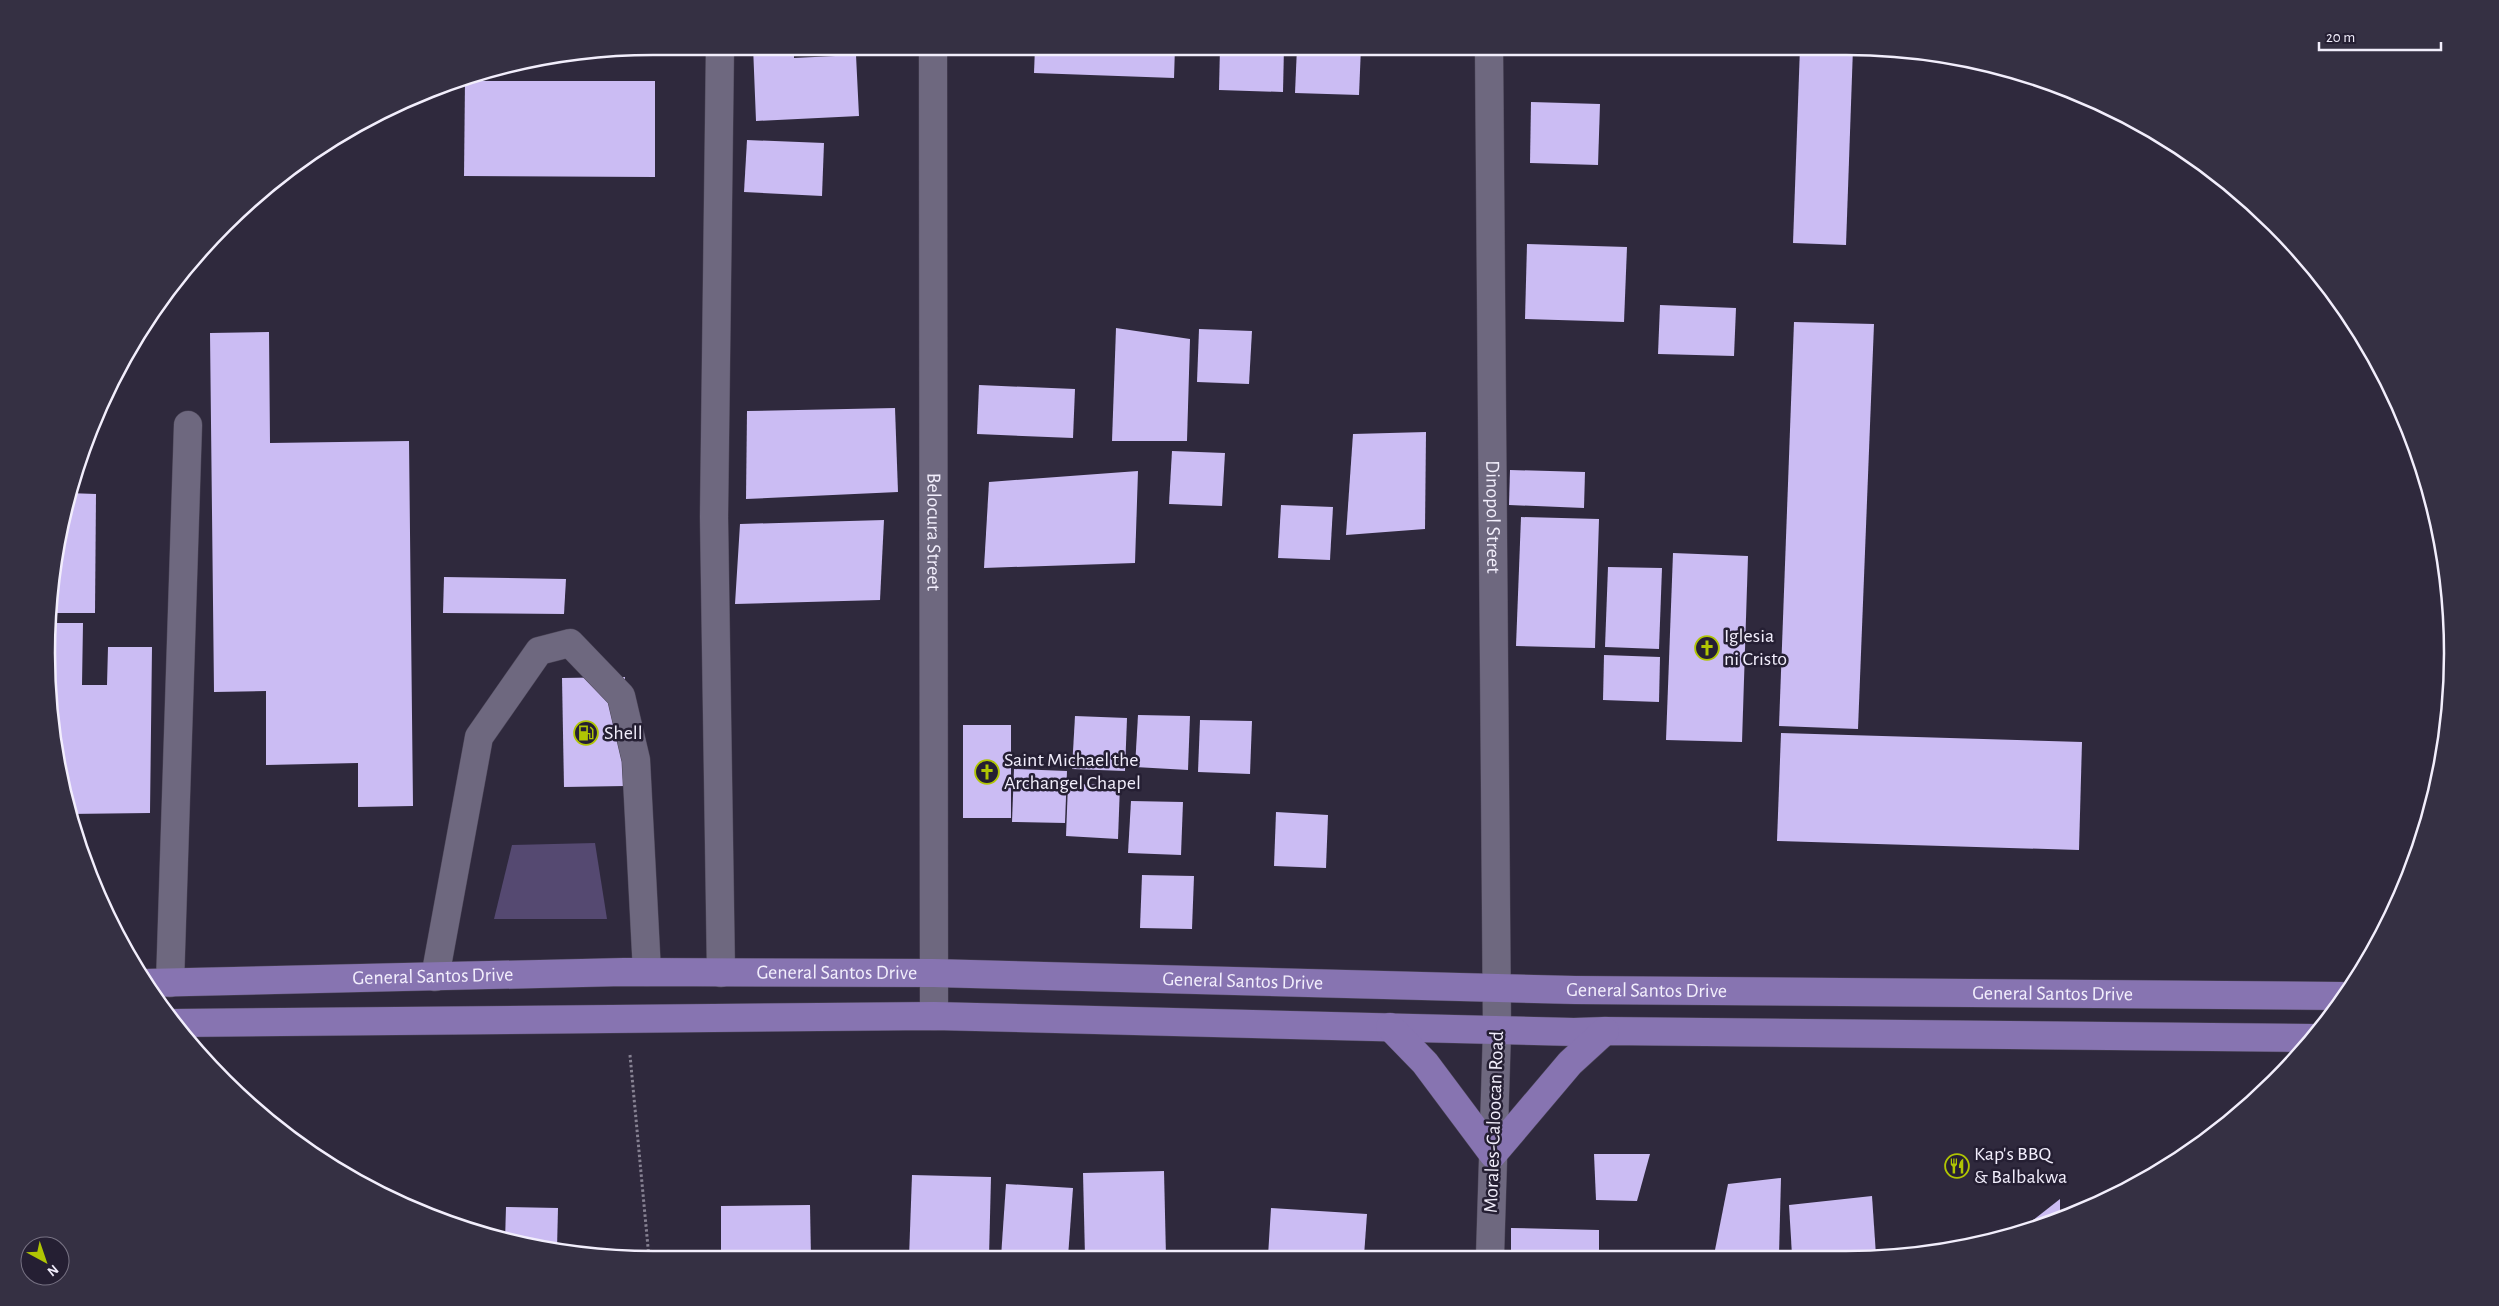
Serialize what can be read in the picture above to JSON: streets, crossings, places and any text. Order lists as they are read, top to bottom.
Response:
{
  "streets": {
    "highway": ["General Santos Drive"],
    "street": ["Dinopol Street", "Belocura Street", "Morales-Caloocan Road"]
  },
  "crossings": [
    ["Dinopol Street", "General Santos Drive"],
    ["Dinopol Street", "Morales-Caloocan Road"],
    ["Belocura Street", "General Santos Drive"],
    ["General Santos Drive", "Morales-Caloocan Road"]
  ],
  "places": {
    "church": ["Iglesia ni Cristo", "Saint Michael the Archangel Chapel"],
    "fuel station": ["Shell"],
    "restaurant": ["Kap's BBQ & Balbakwa"]
  },
  "scale_bar": "20 m",
  "north": "bottom right"
}
